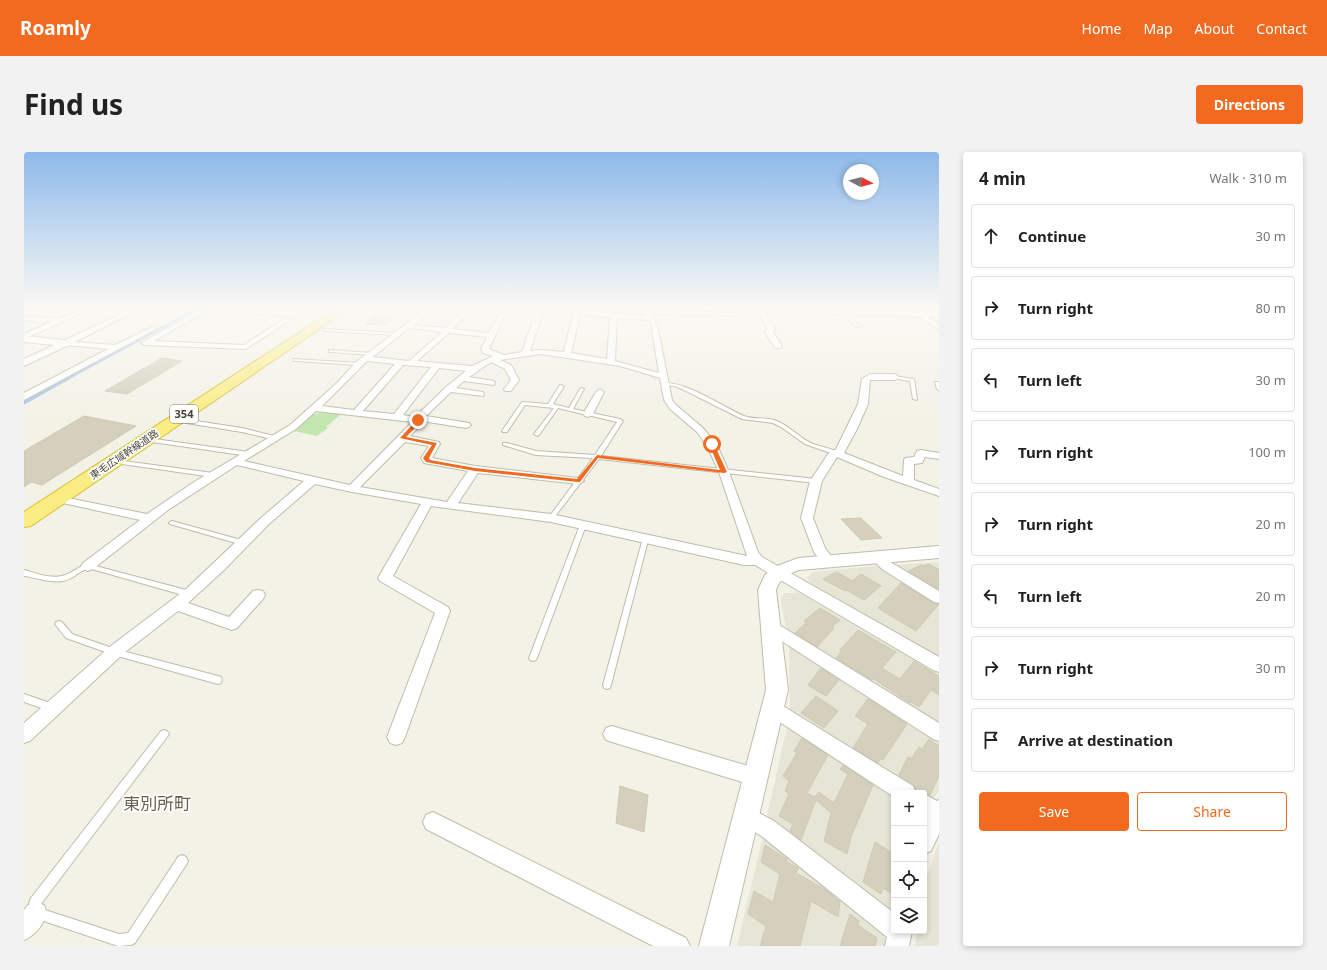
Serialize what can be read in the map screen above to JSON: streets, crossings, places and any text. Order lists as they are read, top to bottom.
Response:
{
  "streets": {
    "highway": ["354", "東毛広域幹線道路"]
  },
  "districts": ["東別所町"],
  "north": "right",
  "page": {
    "header": "Roamly",
    "nav": [
      "Home",
      "Map",
      "About",
      "Contact"
    ],
    "title": "Find us",
    "buttons": [
      "Directions",
      ["Save", "Share"]
    ],
    "heading": ["4 min", "Walk · 310 m"],
    "list": [
      ["Continue", "30 m"],
      ["Turn right", "80 m"],
      ["Turn left", "30 m"],
      ["Turn right", "100 m"],
      ["Turn right", "20 m"],
      ["Turn left", "20 m"],
      ["Turn right", "30 m"],
      "Arrive at destination"
    ],
    "map_buttons": ["+", "−"]
  }
}
